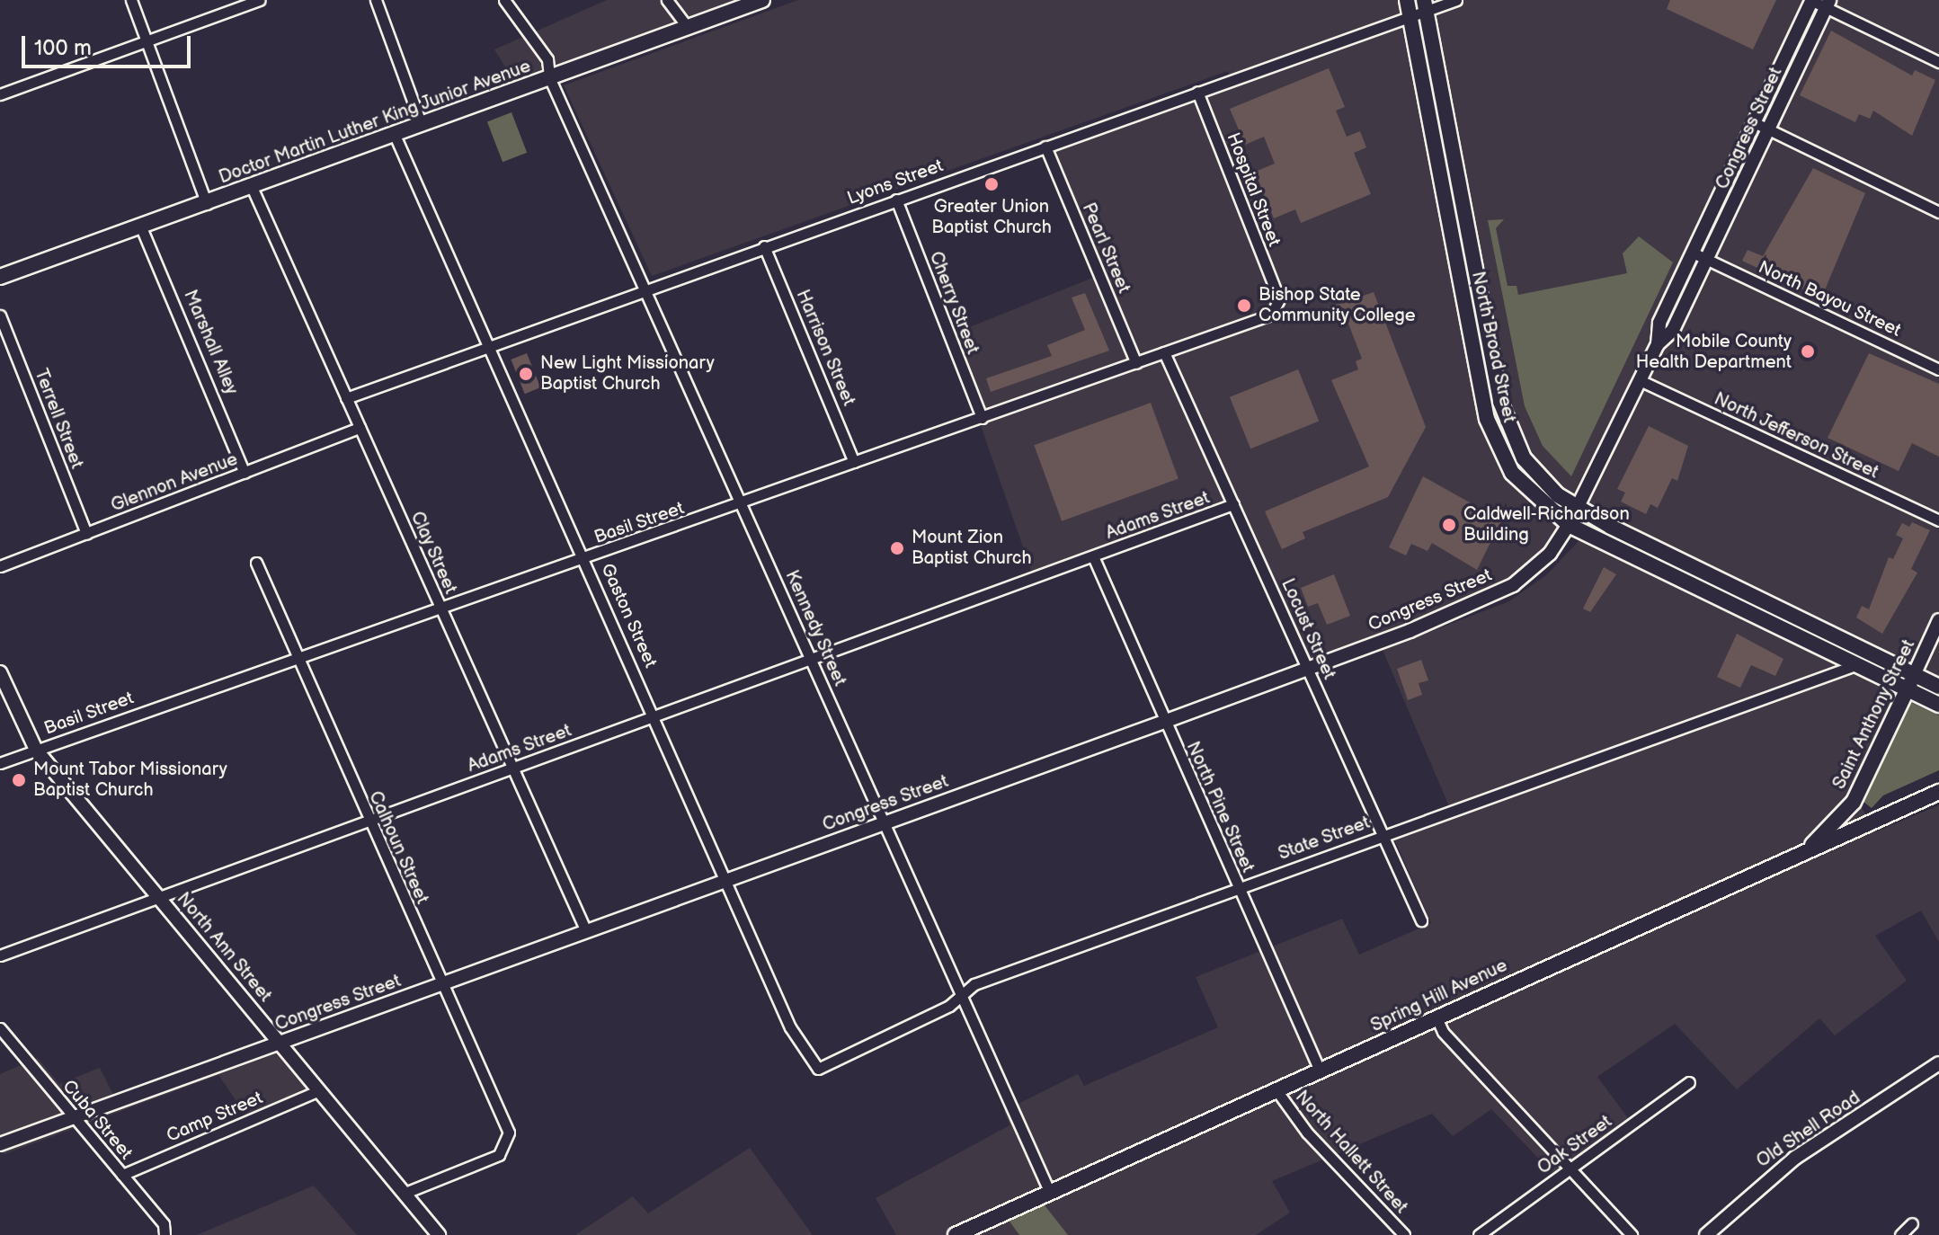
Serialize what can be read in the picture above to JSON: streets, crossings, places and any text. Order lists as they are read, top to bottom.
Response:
{
  "streets": {
    "main road": [
      "Doctor Martin Luther King Junior Avenue",
      "North Broad Street",
      "Saint Anthony Street",
      "Spring Hill Avenue"
    ],
    "street": [
      "Congress Street",
      "Lyons Street",
      "Hospital Street",
      "Pearl Street",
      "North Bayou Street",
      "Cherry Street",
      "Marshall Alley",
      "Harrison Street",
      "Terrell Street",
      "North Jefferson Street",
      "Glennon Avenue",
      "Adams Street",
      "Basil Street",
      "Clay Street",
      "Gaston Street",
      "Kennedy Street",
      "Locust Street",
      "North Pine Street",
      "State Street",
      "Calhoun Street",
      "North Ann Street",
      "Camp Street",
      "Cuba Street",
      "Old Shell Road",
      "Oak Street",
      "North Hallett Street"
    ]
  },
  "crossings": [
    ["Doctor Martin Luther King Junior Avenue", "Marshall Alley"],
    ["Doctor Martin Luther King Junior Avenue", "Clay Street"],
    ["Doctor Martin Luther King Junior Avenue", "Gaston Street"],
    ["Doctor Martin Luther King Junior Avenue", "Kennedy Street"],
    ["Congress Street", "North Bayou Street"],
    ["Congress Street", "North Broad Street"],
    ["Congress Street", "North Jefferson Street"],
    ["Congress Street", "Clay Street"],
    ["Congress Street", "Gaston Street"],
    ["Congress Street", "Kennedy Street"],
    ["Congress Street", "Locust Street"],
    ["Congress Street", "North Pine Street"],
    ["Congress Street", "Calhoun Street"],
    ["Congress Street", "North Ann Street"],
    ["Congress Street", "Cuba Street"],
    ["Lyons Street", "Hospital Street"],
    ["Lyons Street", "Pearl Street"],
    ["Lyons Street", "Cherry Street"],
    ["Lyons Street", "North Broad Street"],
    ["Lyons Street", "Harrison Street"],
    ["Lyons Street", "Clay Street"],
    ["Lyons Street", "Gaston Street"],
    ["Lyons Street", "Kennedy Street"],
    ["Hospital Street", "Basil Street"],
    ["Pearl Street", "Basil Street"],
    ["Cherry Street", "Basil Street"],
    ["Marshall Alley", "Glennon Avenue"],
    ["North Broad Street", "Saint Anthony Street"],
    ["North Broad Street", "State Street"],
    ["Harrison Street", "Basil Street"],
    ["Terrell Street", "Glennon Avenue"],
    ["Glennon Avenue", "Clay Street"],
    ["Adams Street", "Clay Street"],
    ["Adams Street", "Gaston Street"],
    ["Adams Street", "Kennedy Street"],
    ["Adams Street", "Locust Street"],
    ["Adams Street", "North Pine Street"],
    ["Adams Street", "Calhoun Street"],
    ["Adams Street", "North Ann Street"],
    ["Basil Street", "Clay Street"],
    ["Basil Street", "Gaston Street"],
    ["Basil Street", "Kennedy Street"],
    ["Basil Street", "Locust Street"],
    ["Basil Street", "Calhoun Street"],
    ["Basil Street", "North Ann Street"],
    ["Gaston Street", "State Street"],
    ["Kennedy Street", "State Street"],
    ["Kennedy Street", "Spring Hill Avenue"],
    ["Locust Street", "State Street"],
    ["Saint Anthony Street", "Spring Hill Avenue"],
    ["North Pine Street", "State Street"],
    ["North Pine Street", "Spring Hill Avenue"],
    ["Calhoun Street", "North Ann Street"],
    ["North Ann Street", "Camp Street"],
    ["Spring Hill Avenue", "North Hallett Street"],
    ["Camp Street", "Cuba Street"]
  ],
  "places": [
    "Greater Union Baptist Church",
    "Bishop State Community College",
    "Mobile County Health Department",
    "New Light Missionary Baptist Church",
    "Caldwell-Richardson Building",
    "Mount Zion Baptist Church",
    "Mount Tabor Missionary Baptist Church"
  ],
  "scale_bar": "100 m"
}
